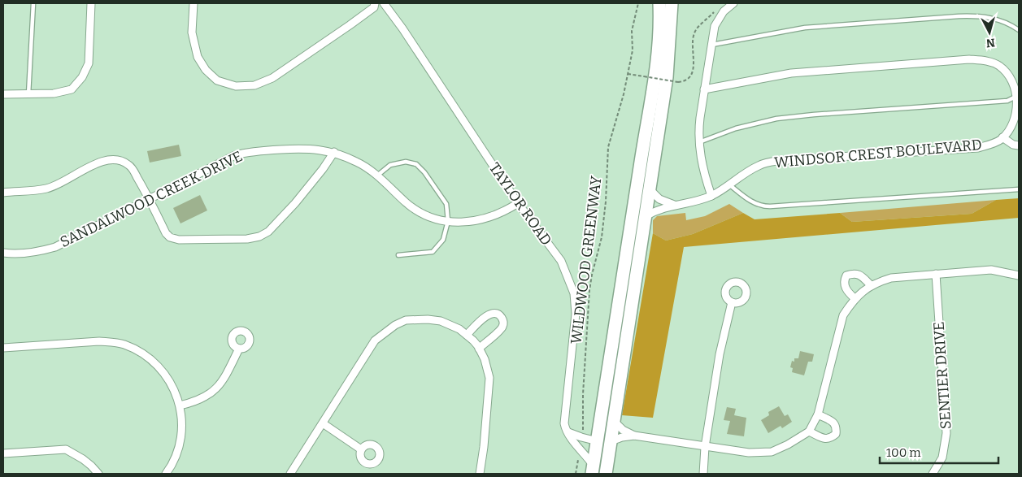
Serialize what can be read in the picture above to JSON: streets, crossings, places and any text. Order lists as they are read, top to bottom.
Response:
{
  "streets": {
    "street": [
      "WINDSOR CREST BOULEVARD",
      "SANDALWOOD CREEK DRIVE",
      "TAYLOR ROAD",
      "SENTIER DRIVE"
    ],
    "path": ["WILDWOOD GREENWAY"]
  },
  "crossings": [
    ["SANDALWOOD CREEK DRIVE", "TAYLOR ROAD"]
  ],
  "scale_bar": "100 m",
  "north": "bottom"
}
